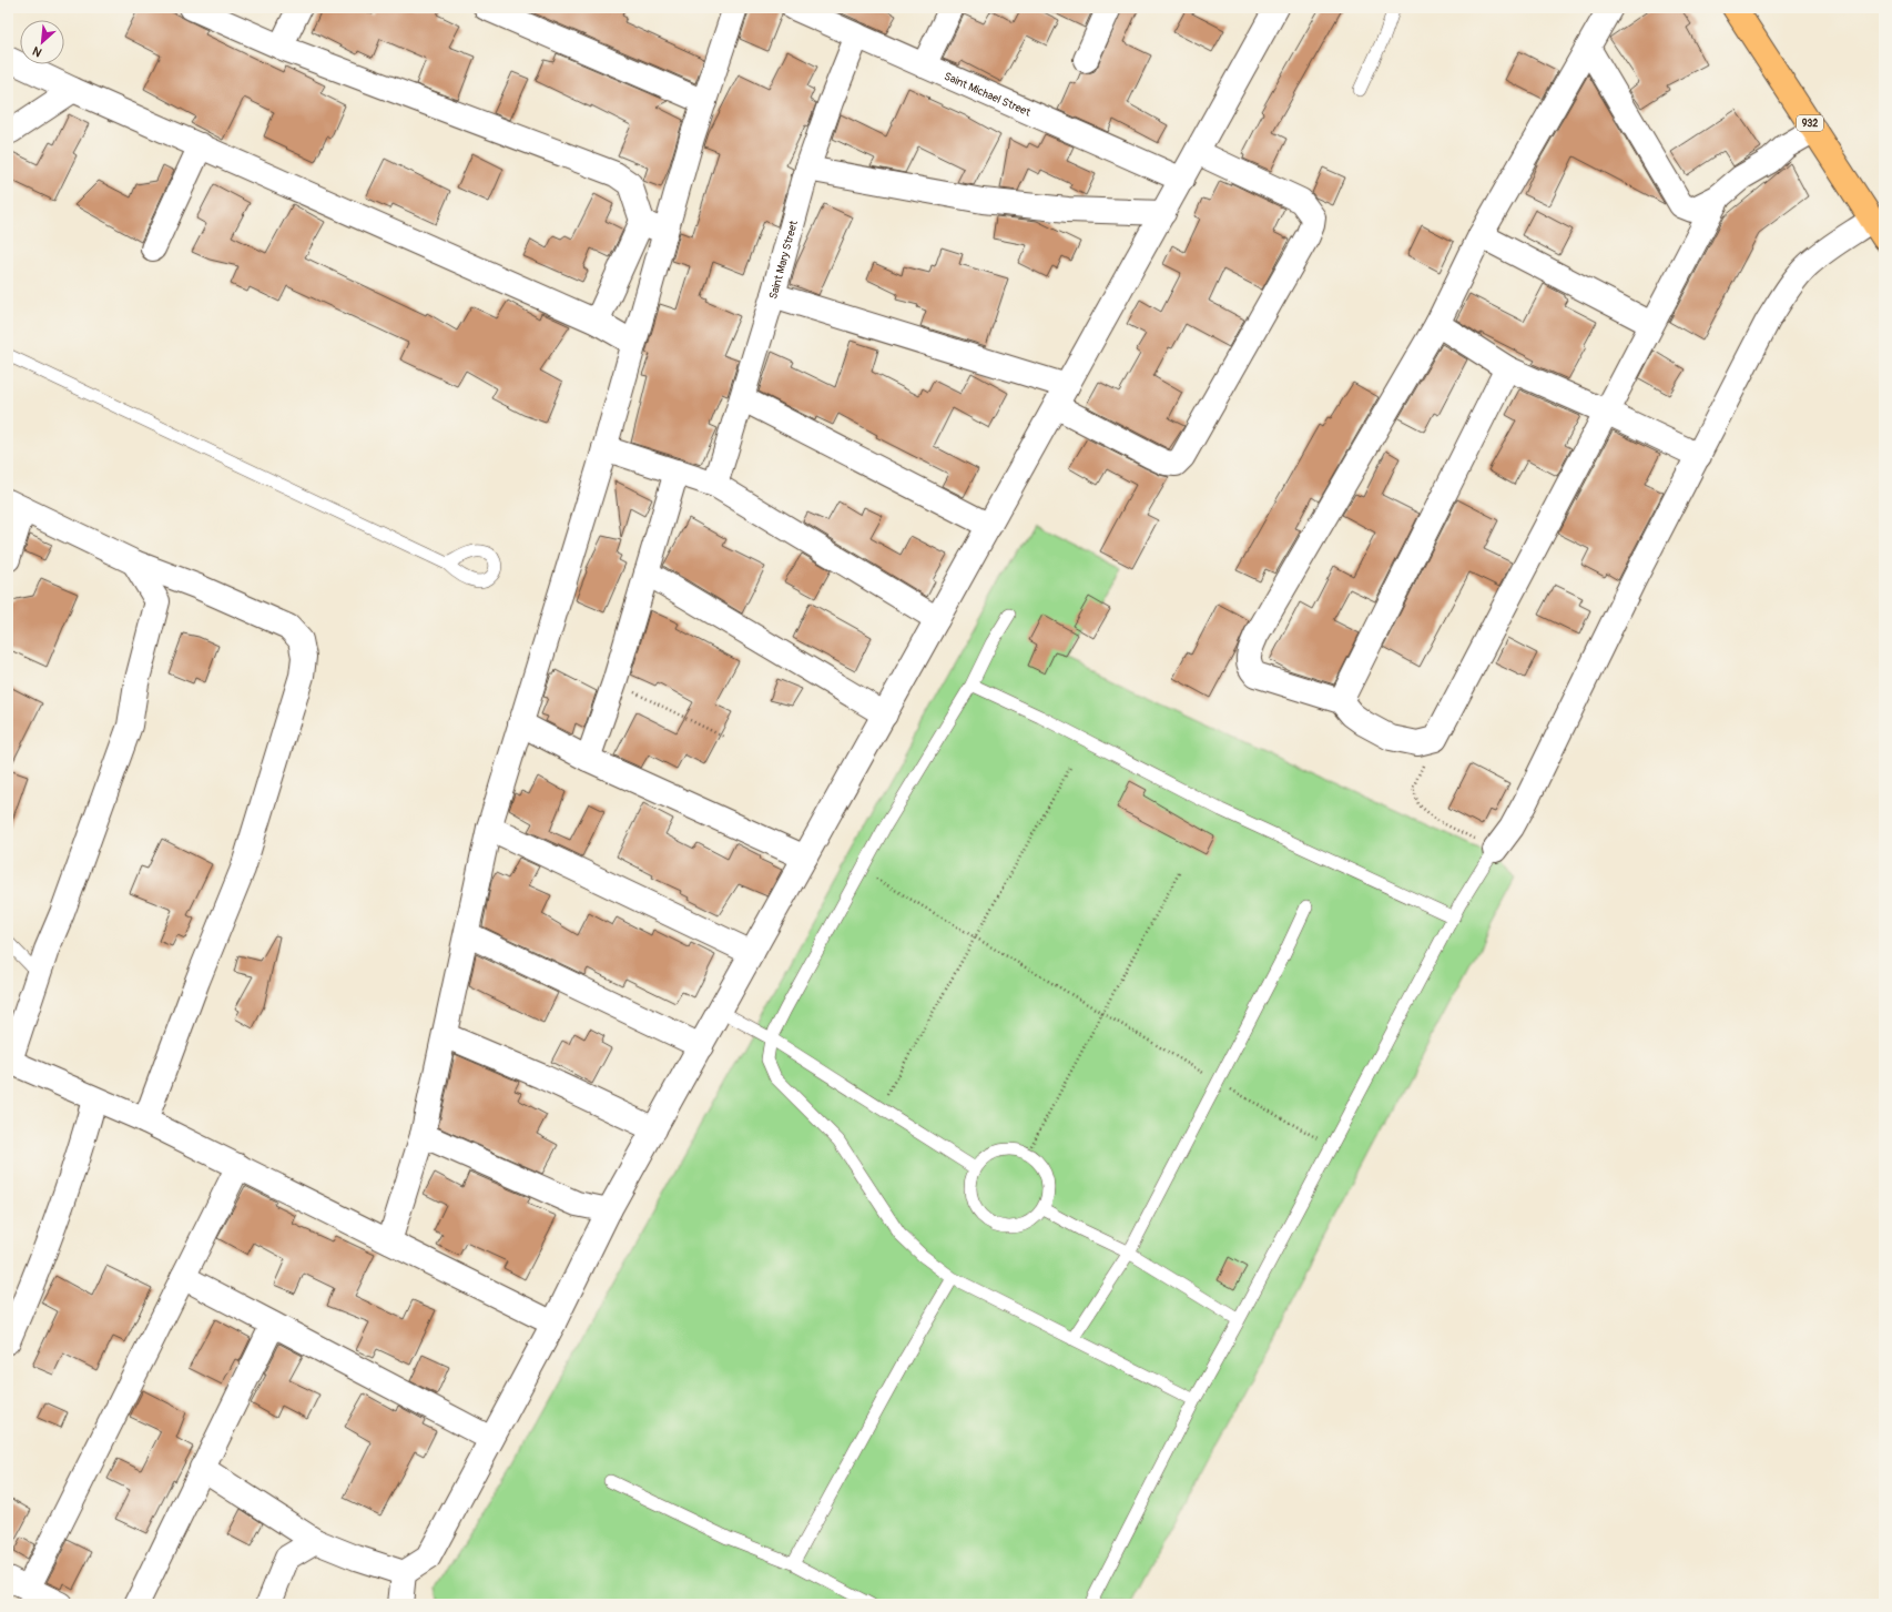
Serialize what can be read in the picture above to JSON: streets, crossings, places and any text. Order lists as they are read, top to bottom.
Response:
{
  "streets": {
    "main road": ["932"],
    "street": ["Saint Michael Street", "Saint Mary Street"]
  },
  "crossings": [
    ["Saint Michael Street", "Saint Mary Street"]
  ],
  "north": "bottom left"
}
